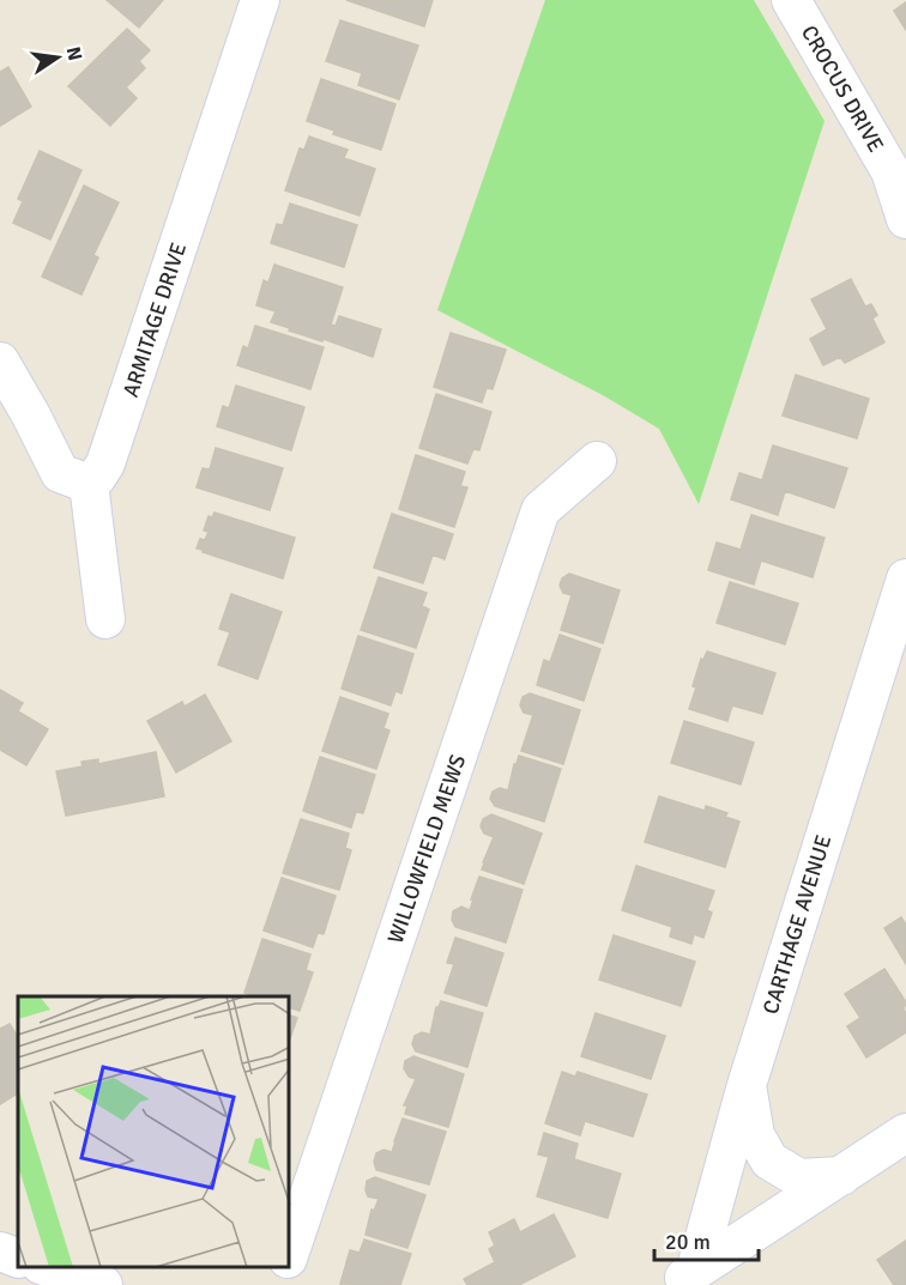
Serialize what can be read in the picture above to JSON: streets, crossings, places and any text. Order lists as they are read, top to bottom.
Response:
{
  "streets": {
    "street": [
      "CROCUS DRIVE",
      "ARMITAGE DRIVE",
      "WILLOWFIELD MEWS",
      "CARTHAGE AVENUE"
    ]
  },
  "scale_bar": "20 m",
  "north": "right"
}
